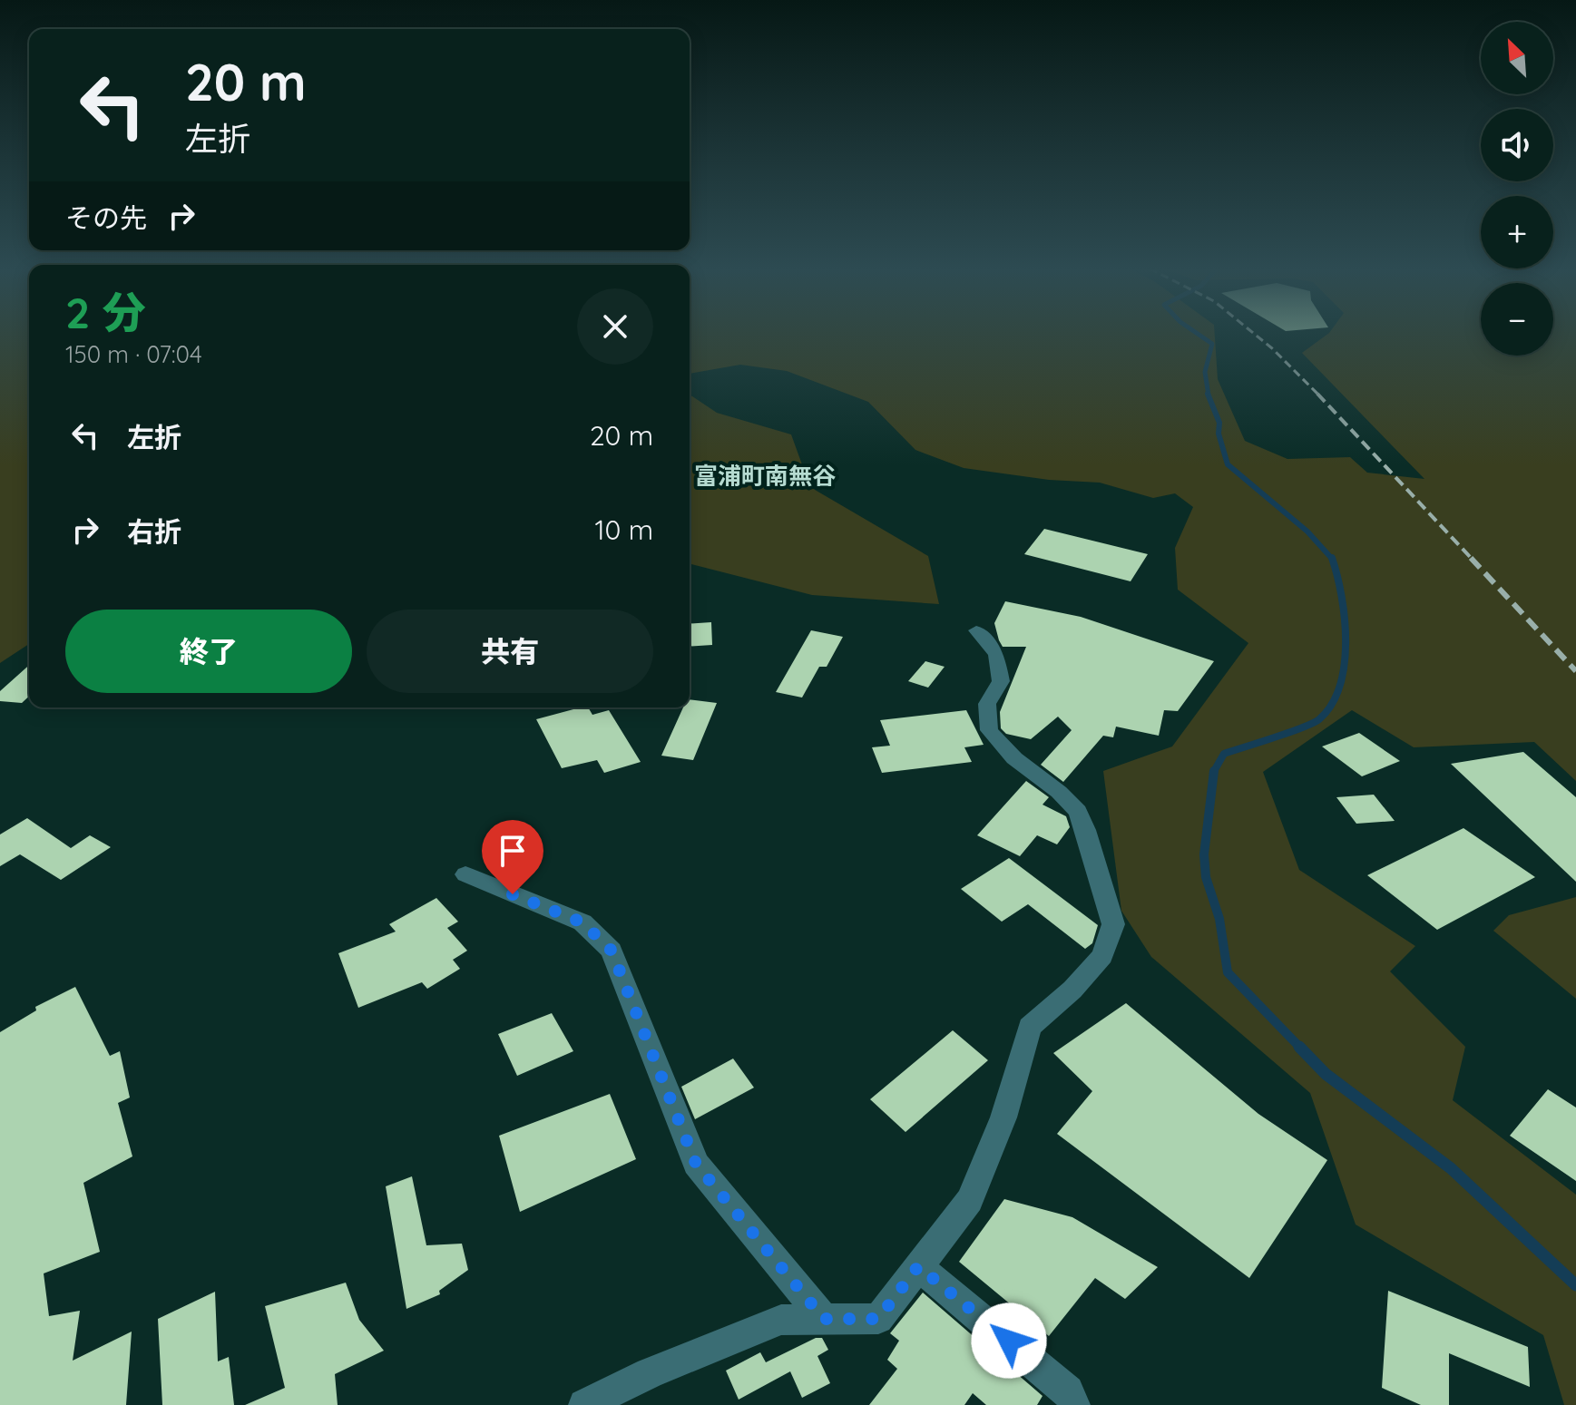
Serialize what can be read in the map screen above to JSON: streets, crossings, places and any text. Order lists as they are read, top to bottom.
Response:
{
  "districts": ["富浦町南無谷"],
  "north": "top left",
  "page": {
    "map_buttons": ["+", "−"],
    "turn": ["20 m", "左折"],
    "then": "その先",
    "heading": ["2 分", "150 m · 07:04"],
    "list": [
      {
        "name": "左折",
        "value": "20 m"
      },
      {
        "name": "右折",
        "value": "10 m"
      }
    ],
    "buttons": ["終了", "共有"]
  }
}
